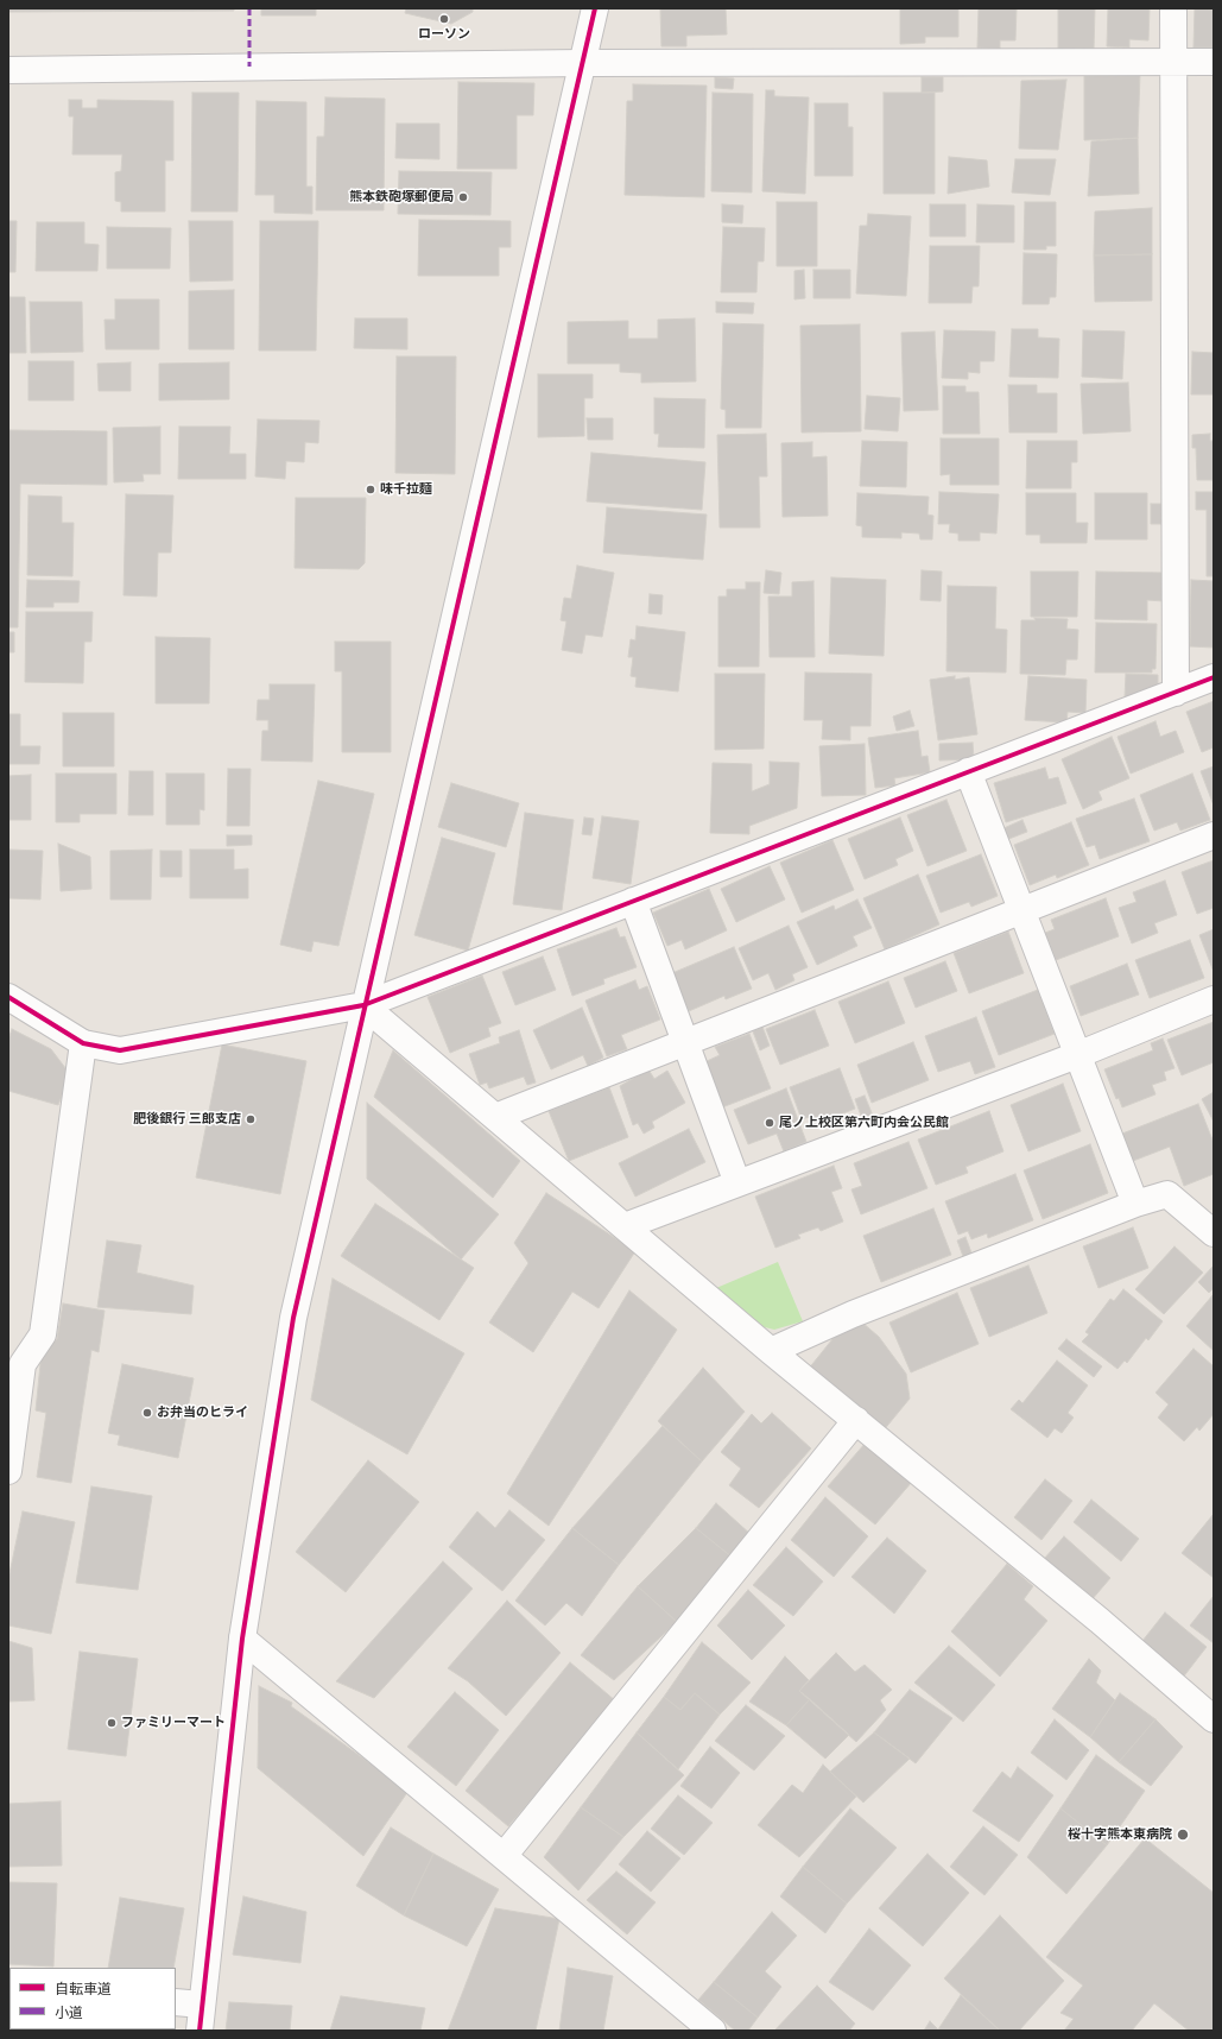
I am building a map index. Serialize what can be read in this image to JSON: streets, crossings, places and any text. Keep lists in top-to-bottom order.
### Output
{
  "places": [
    "ローソン",
    "熊本鉄砲塚郵便局",
    "味千拉麵",
    "肥後銀行 三郎支店",
    "尾ノ上校区第六町内会公民館",
    "お弁当のヒライ",
    "ファミリーマート",
    "桜十字熊本東病院"
  ],
  "legend": ["自転車道", "小道"]
}
